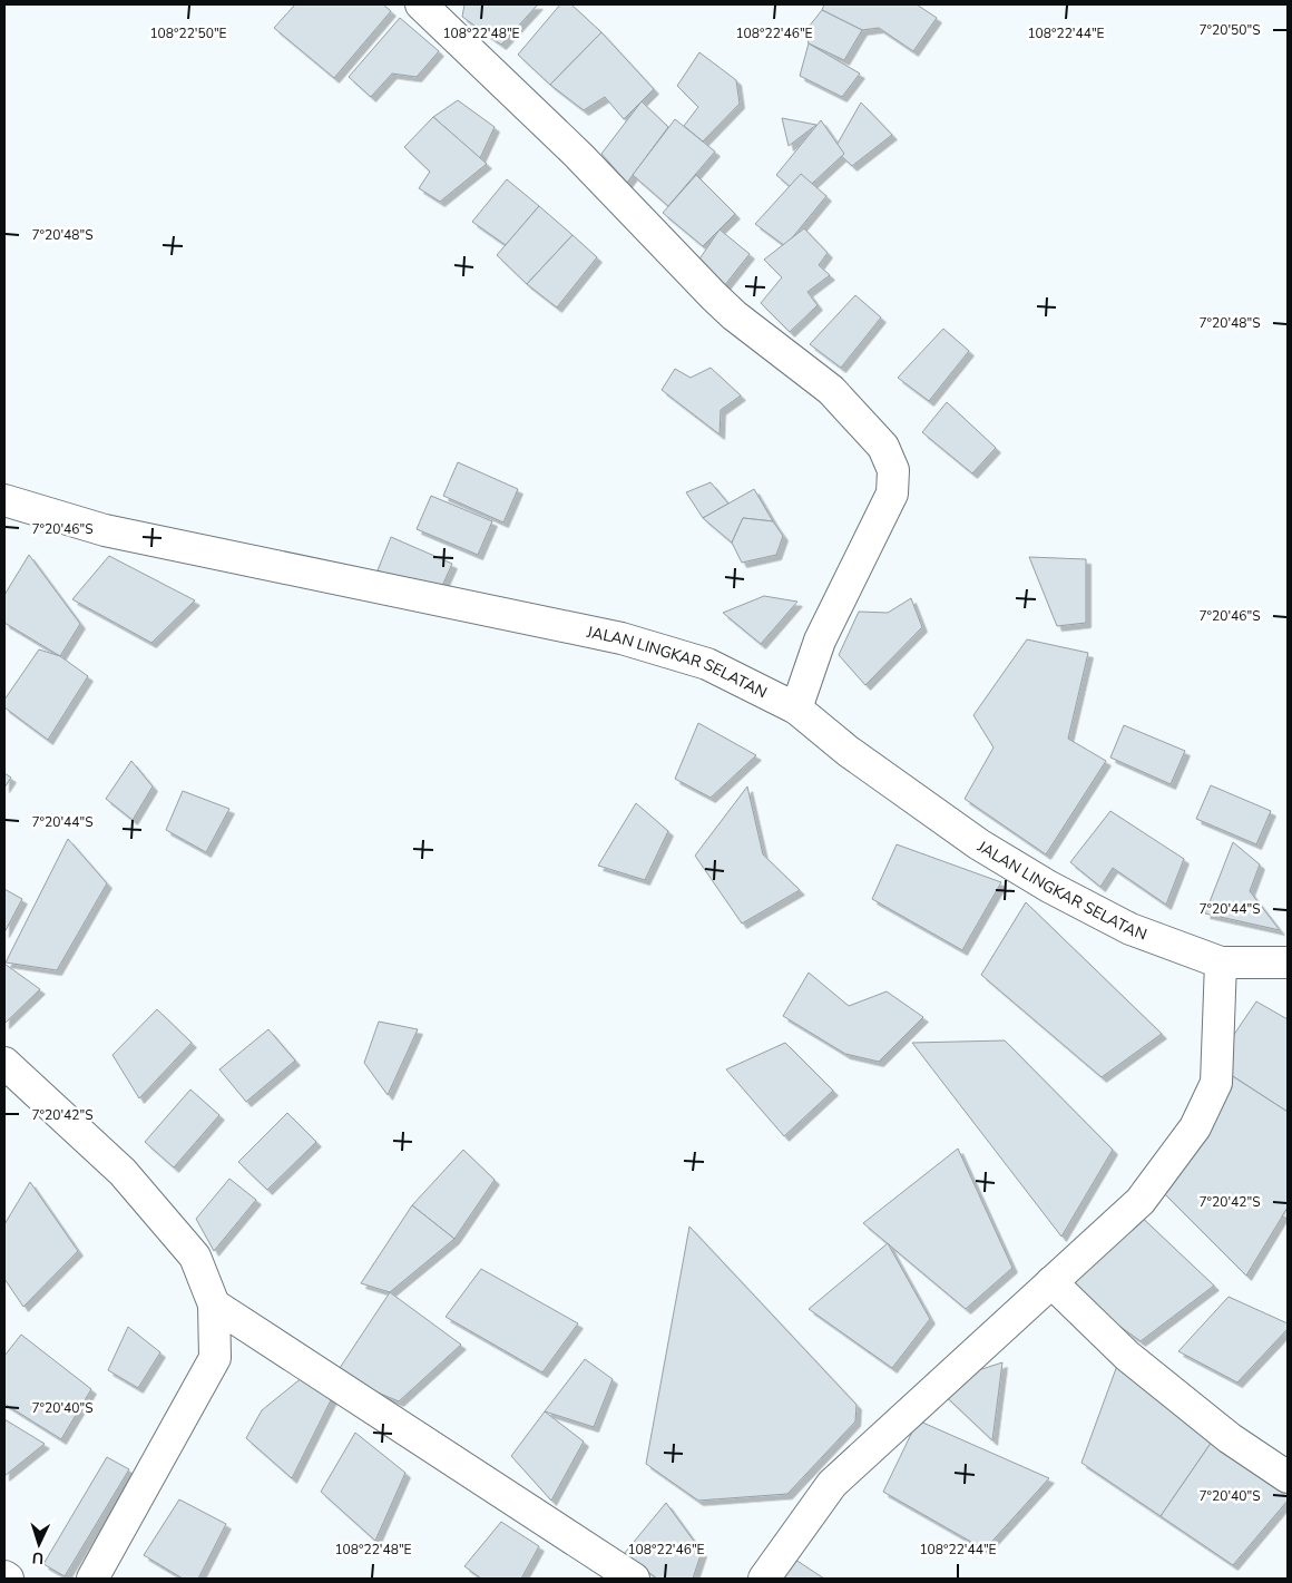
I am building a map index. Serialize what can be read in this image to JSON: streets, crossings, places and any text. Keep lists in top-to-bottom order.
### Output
{
  "streets": {
    "street": ["JALAN LINGKAR SELATAN"]
  },
  "north": "bottom",
  "coordinates": [
    "7°20'50\"S",
    "108°22'50\"E",
    "108°22'48\"E",
    "108°22'46\"E",
    "108°22'44\"E",
    "7°20'48\"S",
    "7°20'46\"S",
    "7°20'44\"S",
    "7°20'42\"S",
    "7°20'40\"S"
  ]
}
